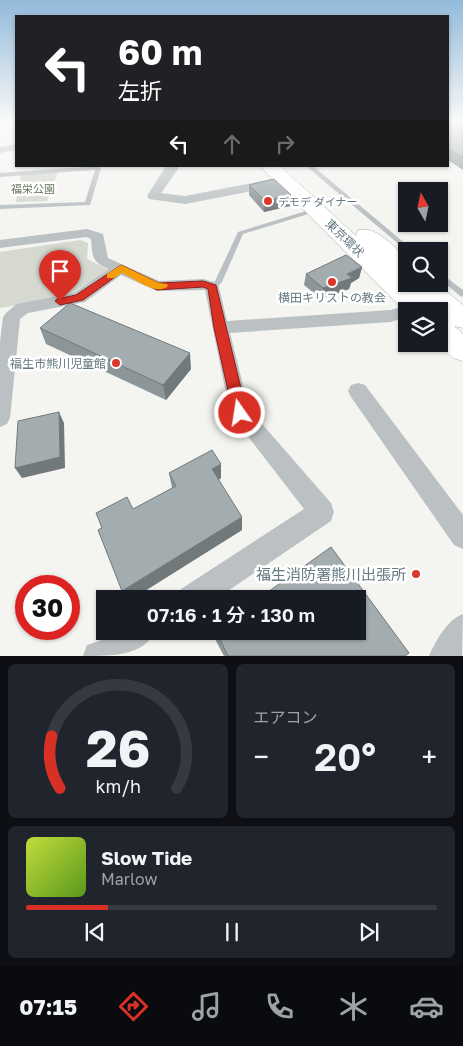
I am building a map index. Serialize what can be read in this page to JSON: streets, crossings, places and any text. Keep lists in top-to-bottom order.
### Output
{
  "streets": {
    "highway": ["東京環状"]
  },
  "parks": ["福栄公園"],
  "places": [
    "デモデ ダイナー",
    "横田キリストの教会",
    "福生市熊川児童館",
    "福生消防署熊川出張所"
  ],
  "north": "top",
  "page": {
    "turn": ["60 m", "左折"],
    "limit": "30",
    "trip": "07:16 · 1 分 · 130 m",
    "tile": "エアコン",
    "heat": ["−", "20°", "+"],
    "song": ["Slow Tide", "Marlow"],
    "tabs": "07:15",
    "gauge": ["26", "km/h"]
  }
}
